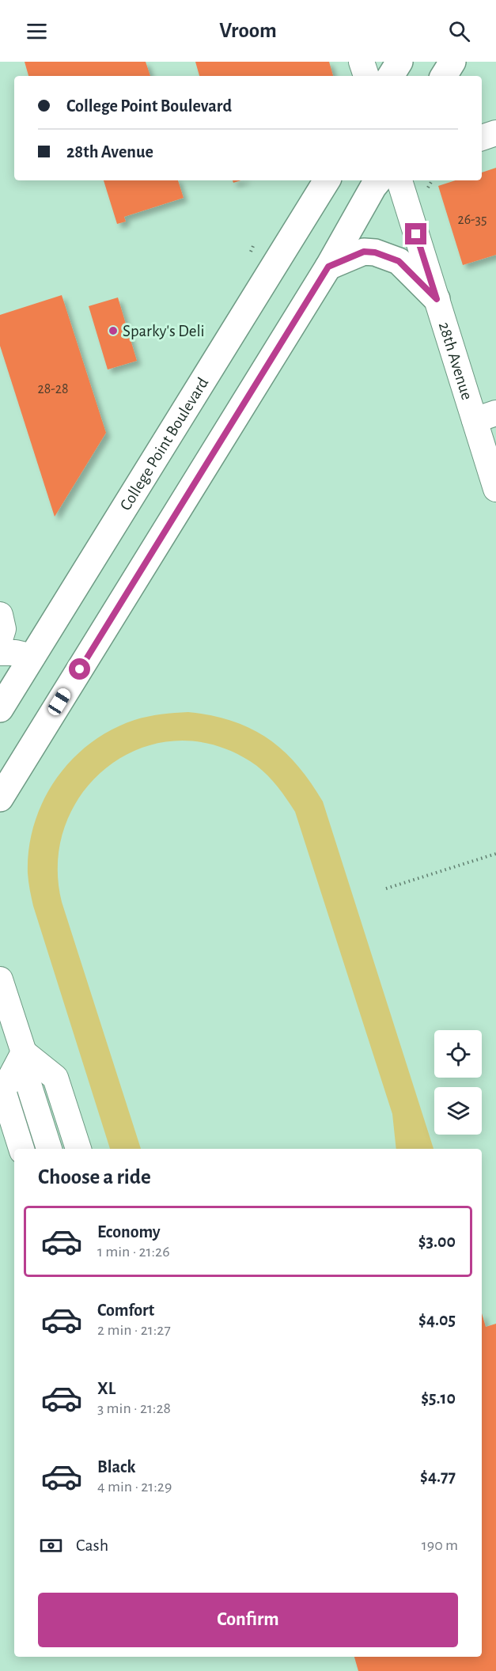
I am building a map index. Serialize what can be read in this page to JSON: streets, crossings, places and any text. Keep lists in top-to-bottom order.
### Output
{
  "streets": {
    "main road": ["College Point Boulevard"],
    "street": ["28th Avenue"]
  },
  "places": ["Sparky's Deli"],
  "house_numbers": ["26-35", "28-28"],
  "page": {
    "header": "Vroom",
    "banner": ["College Point Boulevard", "28th Avenue"],
    "heading": "Choose a ride",
    "list": [
      {
        "name": "Economy",
        "note": "1 min · 21:26",
        "value": "$3.00"
      },
      {
        "name": "Comfort",
        "note": "2 min · 21:27",
        "value": "$4.05"
      },
      {
        "name": "XL",
        "note": "3 min · 21:28",
        "value": "$5.10"
      },
      {
        "name": "Black",
        "note": "4 min · 21:29",
        "value": "$4.77"
      }
    ],
    "pay": ["Cash", "190 m"],
    "buttons": "Confirm"
  }
}
